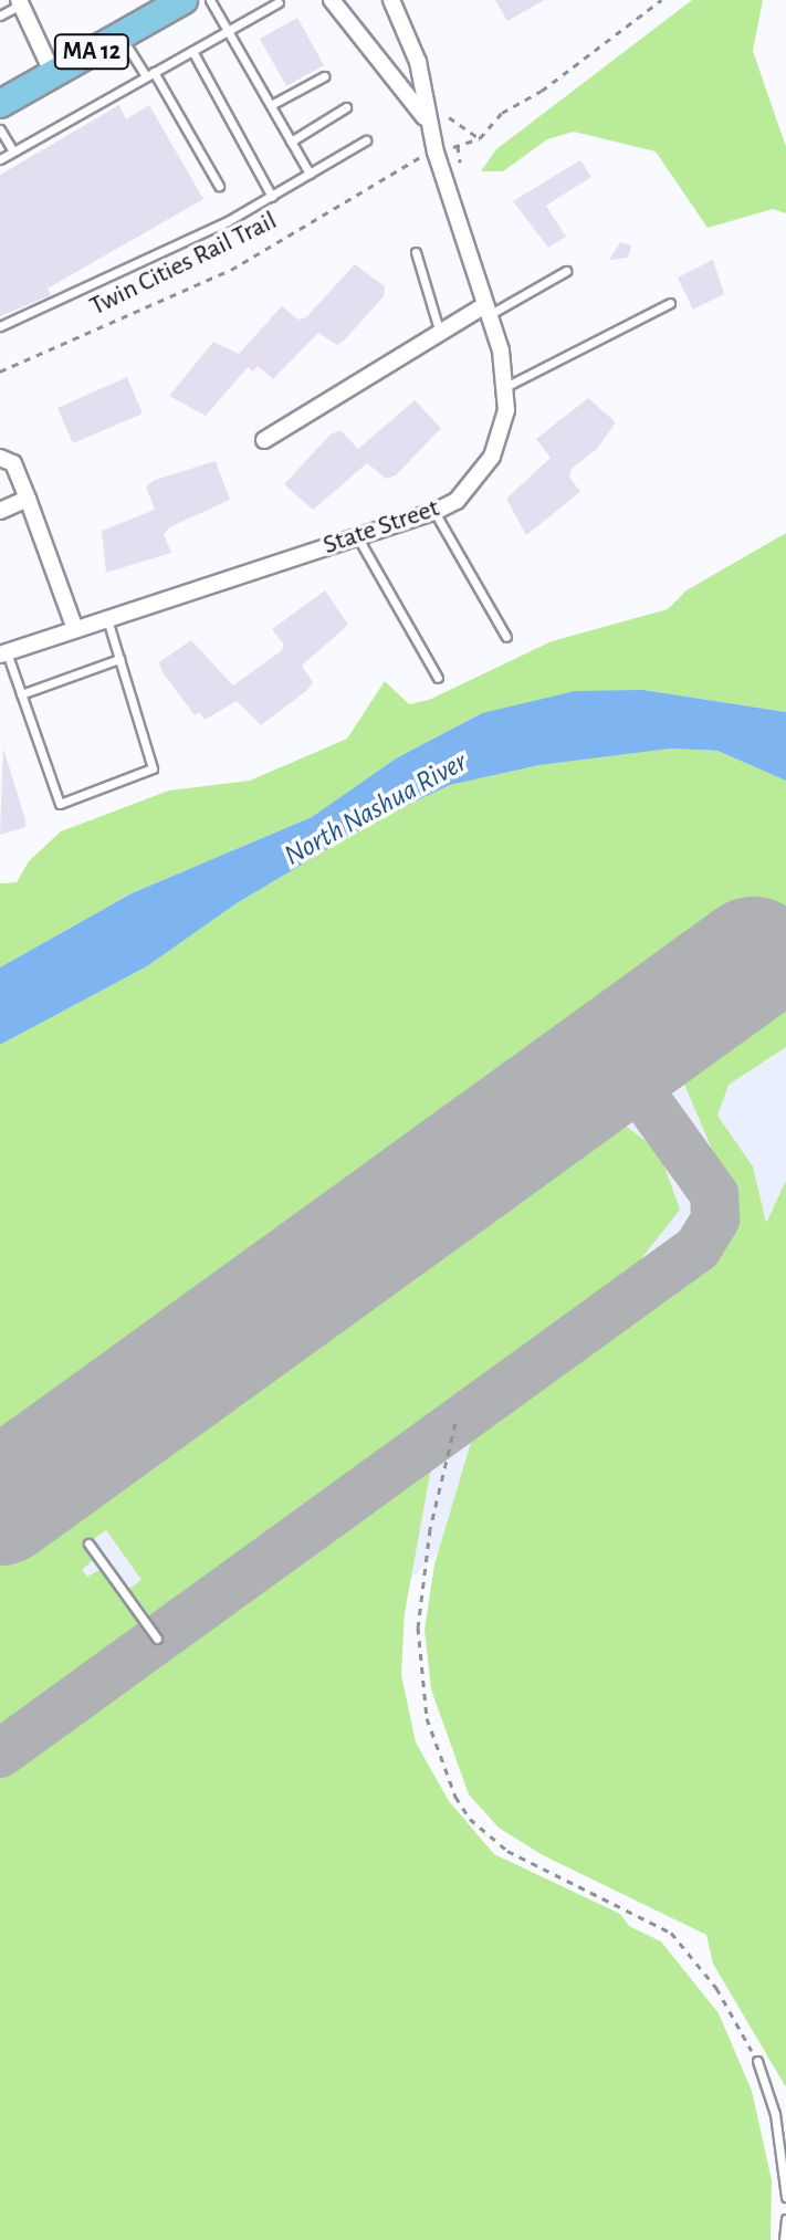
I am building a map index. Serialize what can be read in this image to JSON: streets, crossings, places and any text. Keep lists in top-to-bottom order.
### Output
{
  "streets": {
    "highway": ["MA 12"],
    "street": ["State Street"],
    "path": ["Twin Cities Rail Trail"]
  },
  "water": ["North Nashua River"]
}
